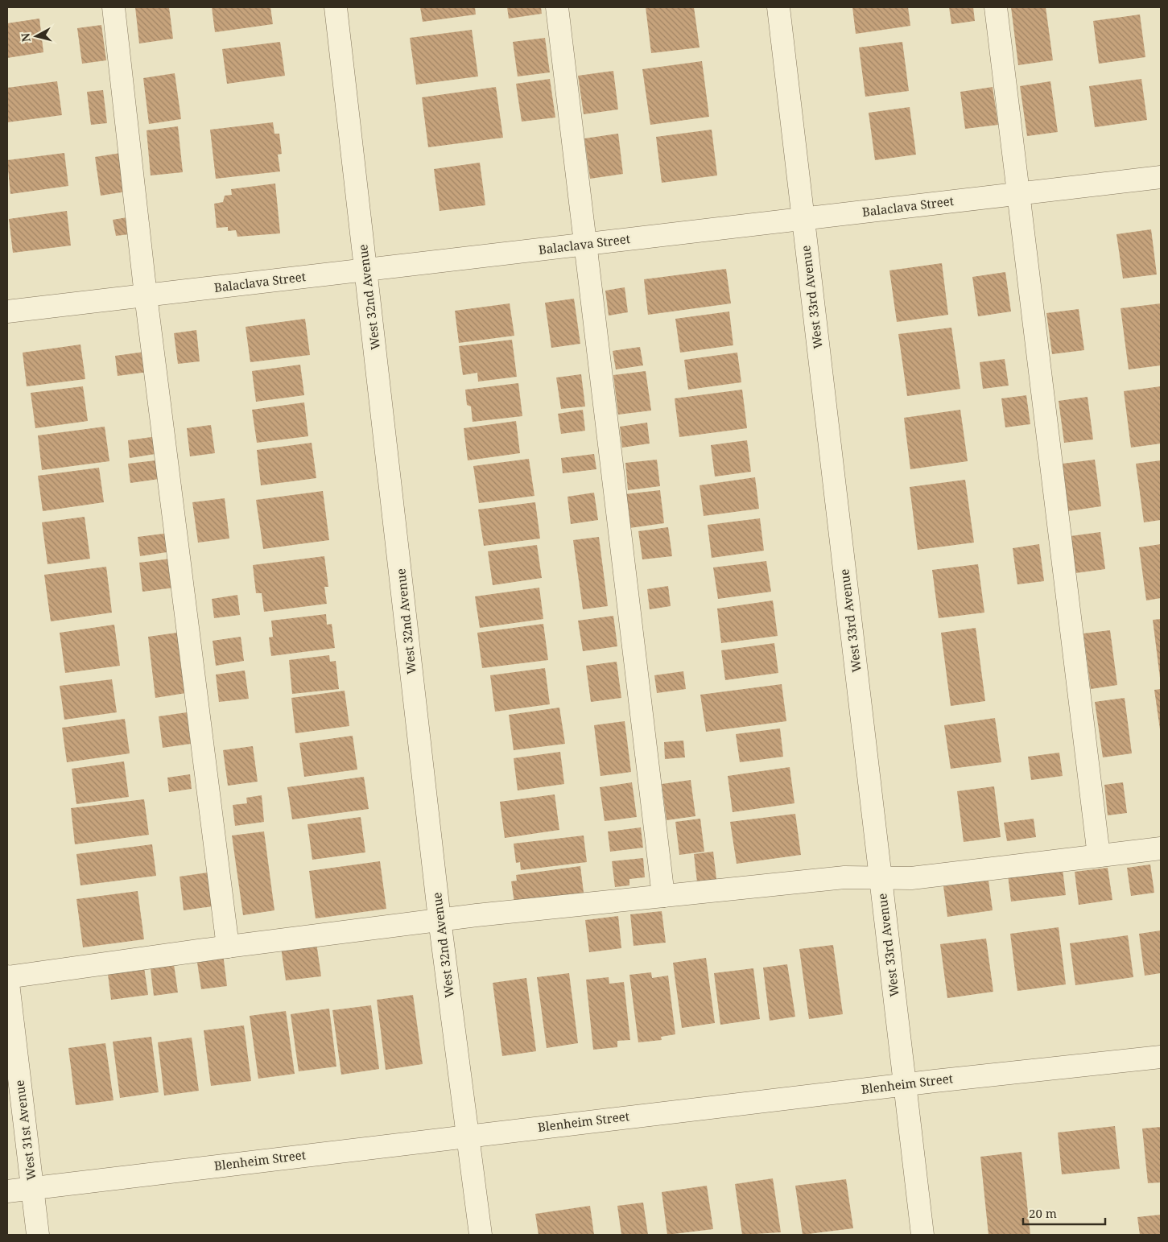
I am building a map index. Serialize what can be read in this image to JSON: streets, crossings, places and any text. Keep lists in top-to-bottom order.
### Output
{
  "streets": {
    "street": [
      "Balaclava Street",
      "West 32nd Avenue",
      "West 33rd Avenue",
      "Blenheim Street",
      "West 31st Avenue"
    ]
  },
  "crossings": [
    ["Balaclava Street", "West 32nd Avenue"],
    ["Balaclava Street", "West 33rd Avenue"],
    ["West 32nd Avenue", "Blenheim Street"],
    ["West 33rd Avenue", "Blenheim Street"],
    ["Blenheim Street", "West 31st Avenue"]
  ],
  "scale_bar": "20 m",
  "north": "left"
}
